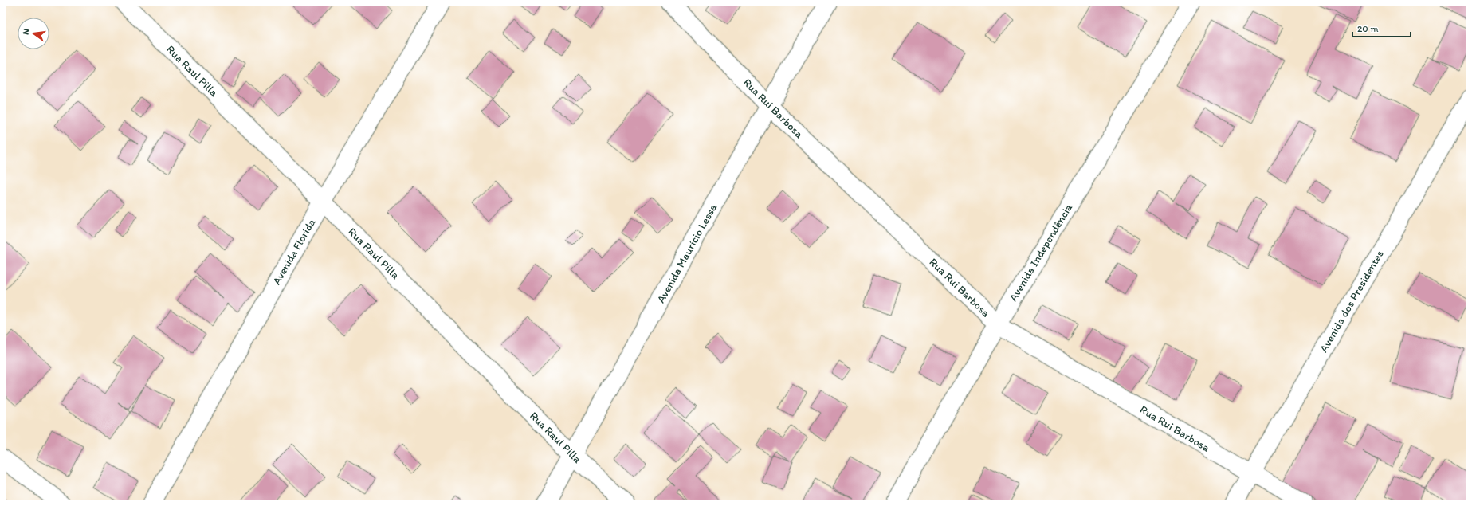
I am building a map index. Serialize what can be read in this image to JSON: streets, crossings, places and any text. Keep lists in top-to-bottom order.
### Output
{
  "streets": {
    "street": [
      "Rua Raul Pilla",
      "Rua Rui Barbosa",
      "Avenida Florida",
      "Avenida Independência",
      "Avenida Maurício Lessa",
      "Avenida dos Presidentes"
    ]
  },
  "crossings": [
    ["Rua Raul Pilla", "Avenida Florida"],
    ["Rua Raul Pilla", "Avenida Maurício Lessa"],
    ["Rua Rui Barbosa", "Avenida Independência"],
    ["Rua Rui Barbosa", "Avenida Maurício Lessa"],
    ["Rua Rui Barbosa", "Avenida dos Presidentes"]
  ],
  "scale_bar": "20 m",
  "north": "left"
}
